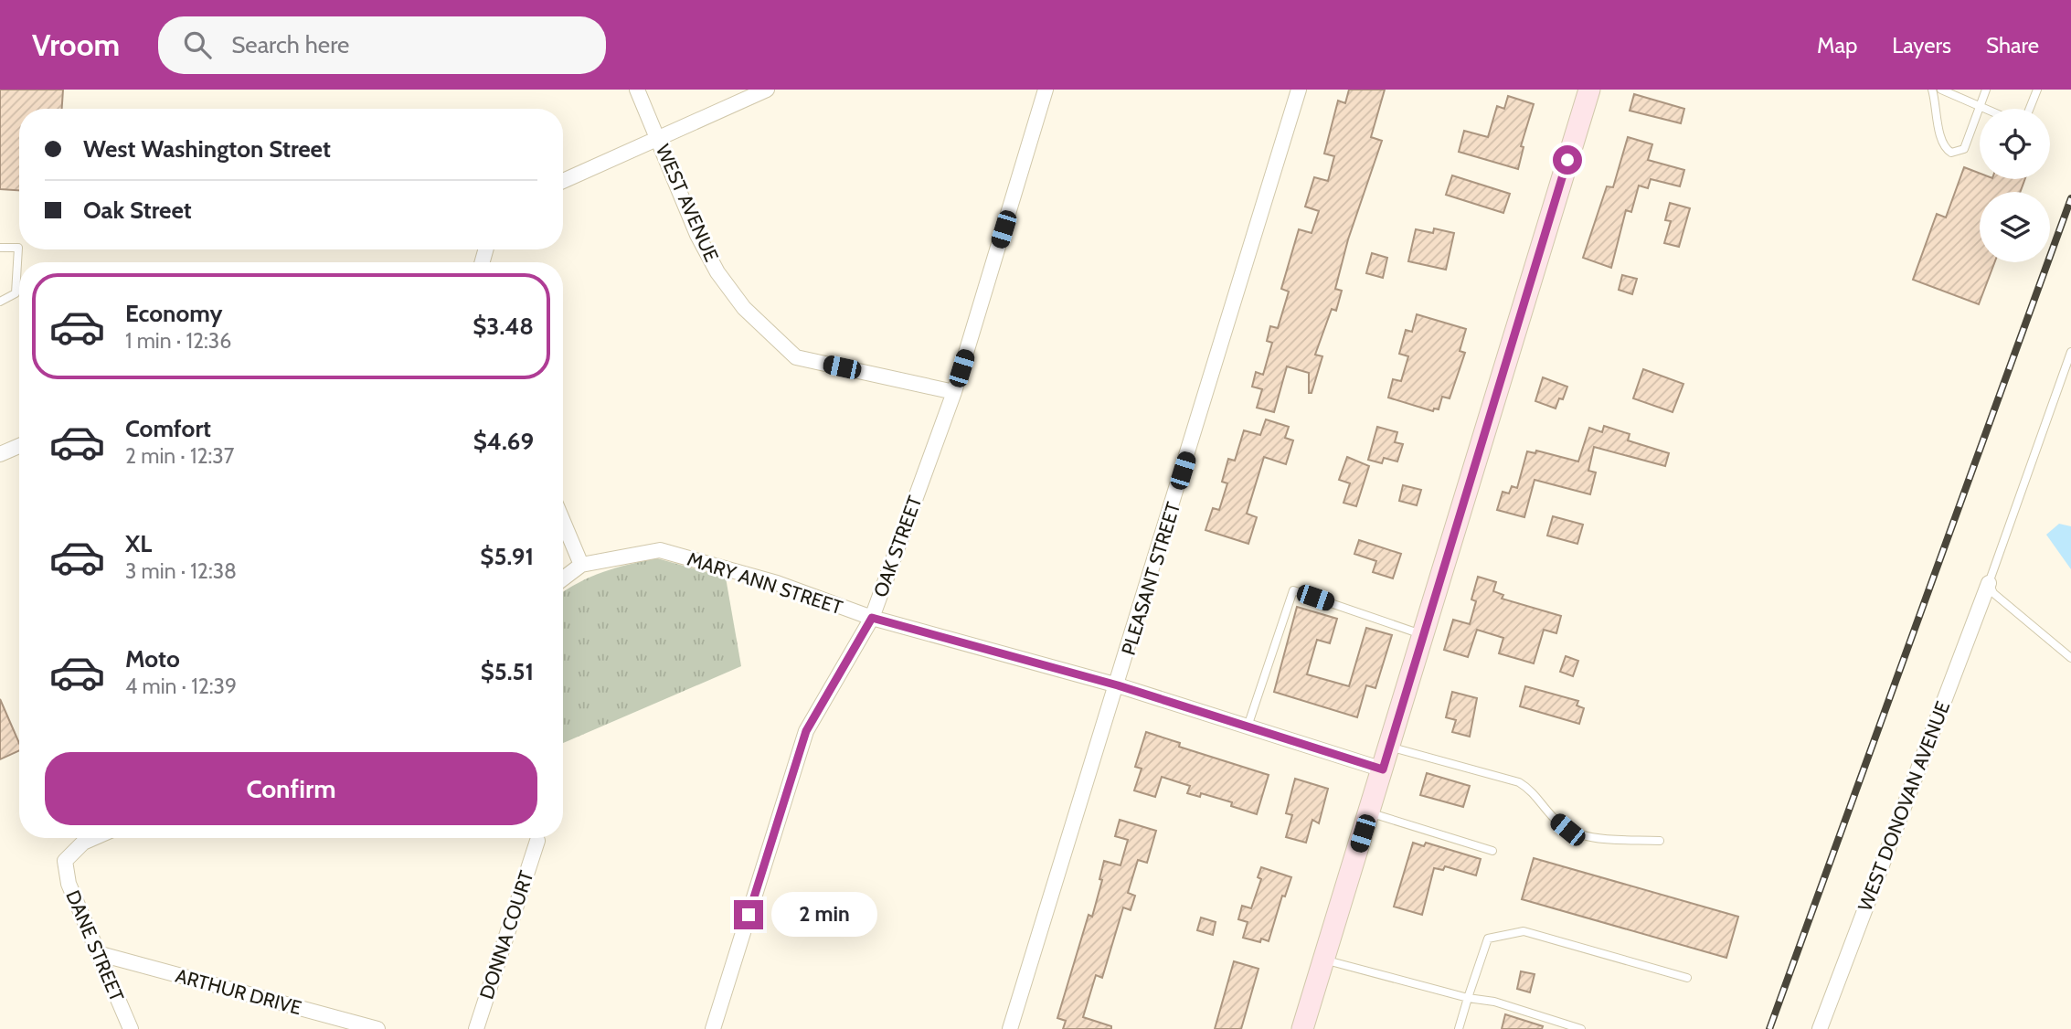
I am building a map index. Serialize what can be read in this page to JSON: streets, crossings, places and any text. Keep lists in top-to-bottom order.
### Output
{
  "streets": {
    "street": [
      "WEST AVENUE",
      "OAK STREET",
      "PLEASANT STREET",
      "MARY ANN STREET",
      "WEST DONOVAN AVENUE",
      "DONNA COURT",
      "DANE STREET",
      "ARTHUR DRIVE"
    ]
  },
  "crossings": [
    ["WEST AVENUE", "OAK STREET"],
    ["OAK STREET", "MARY ANN STREET"],
    ["PLEASANT STREET", "MARY ANN STREET"],
    ["DANE STREET", "ARTHUR DRIVE"]
  ],
  "page": {
    "header": "Vroom",
    "search": "Search here",
    "nav": ["Map", "Layers", "Share"],
    "banner": ["West Washington Street", "Oak Street"],
    "list": [
      {
        "name": "Economy",
        "note": "1 min · 12:36",
        "value": "$3.48"
      },
      {
        "name": "Comfort",
        "note": "2 min · 12:37",
        "value": "$4.69"
      },
      {
        "name": "XL",
        "note": "3 min · 12:38",
        "value": "$5.91"
      },
      {
        "name": "Moto",
        "note": "4 min · 12:39",
        "value": "$5.51"
      }
    ],
    "buttons": "Confirm",
    "bubble": "2 min"
  }
}
